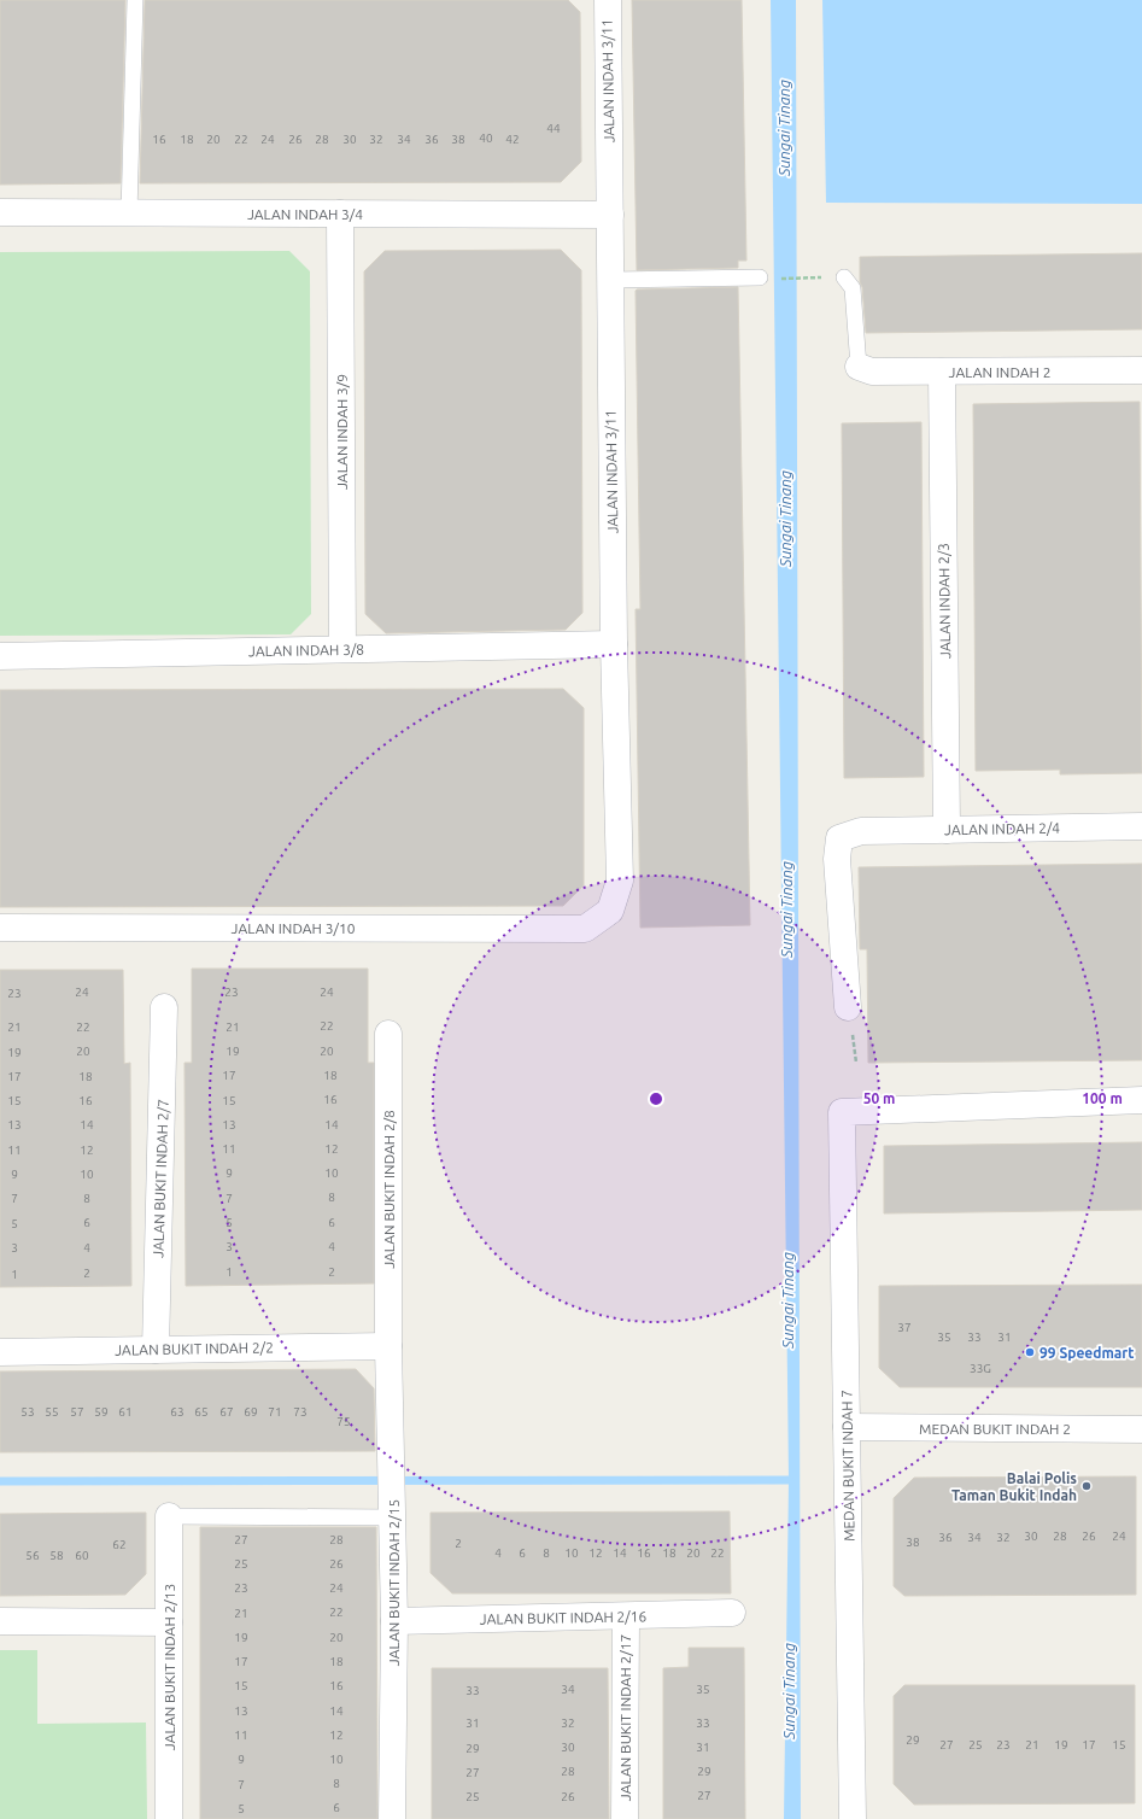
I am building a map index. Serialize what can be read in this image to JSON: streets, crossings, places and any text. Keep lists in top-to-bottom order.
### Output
{
  "streets": {
    "street": [
      "JALAN INDAH 3/11",
      "JALAN INDAH 3/4",
      "JALAN INDAH 2",
      "JALAN INDAH 3/9",
      "JALAN INDAH 2/3",
      "JALAN INDAH 3/8",
      "JALAN INDAH 2/4",
      "JALAN INDAH 3/10",
      "JALAN BUKIT INDAH 2/7",
      "JALAN BUKIT INDAH 2/8",
      "JALAN BUKIT INDAH 2/2",
      "MEDAN BUKIT INDAH 2",
      "MEDAN BUKIT INDAH 7",
      "JALAN BUKIT INDAH 2/15",
      "JALAN BUKIT INDAH 2/16",
      "JALAN BUKIT INDAH 2/13",
      "JALAN BUKIT INDAH 2/17"
    ]
  },
  "crossings": [
    ["JALAN INDAH 3/11", "JALAN INDAH 3/4"],
    ["JALAN INDAH 3/11", "JALAN INDAH 3/8"],
    ["JALAN INDAH 3/11", "JALAN INDAH 3/10"],
    ["JALAN INDAH 3/4", "JALAN INDAH 3/9"],
    ["JALAN INDAH 2", "JALAN INDAH 2/3"],
    ["JALAN INDAH 3/9", "JALAN INDAH 3/8"],
    ["JALAN INDAH 2/3", "JALAN INDAH 2/4"],
    ["JALAN BUKIT INDAH 2/7", "JALAN BUKIT INDAH 2/2"],
    ["JALAN BUKIT INDAH 2/8", "JALAN BUKIT INDAH 2/2"],
    ["JALAN BUKIT INDAH 2/8", "JALAN BUKIT INDAH 2/15"],
    ["JALAN BUKIT INDAH 2/2", "JALAN BUKIT INDAH 2/15"],
    ["MEDAN BUKIT INDAH 2", "MEDAN BUKIT INDAH 7"],
    ["JALAN BUKIT INDAH 2/15", "JALAN BUKIT INDAH 2/16"],
    ["JALAN BUKIT INDAH 2/16", "JALAN BUKIT INDAH 2/17"]
  ],
  "water": ["Sungai Tinang"],
  "places": ["99 Speedmart", "Balai Polis Taman Bukit Indah"],
  "house_numbers": [
    "44",
    "40",
    "16",
    "18",
    "20",
    "22",
    "24",
    "26",
    "28",
    "30",
    "32",
    "34",
    "36",
    "38",
    "42",
    "24",
    "23",
    "24",
    "23",
    "22",
    "21",
    "22",
    "21",
    "20",
    "19",
    "20",
    "19",
    "17",
    "18",
    "17",
    "18",
    "16",
    "15",
    "16",
    "15",
    "13",
    "14",
    "13",
    "14",
    "11",
    "12",
    "11",
    "12",
    "9",
    "10",
    "9",
    "10",
    "8",
    "7",
    "8",
    "7",
    "6",
    "5",
    "6",
    "5",
    "3",
    "4",
    "3",
    "4",
    "1",
    "2",
    "2",
    "1",
    "37",
    "35",
    "33",
    "31",
    "33G",
    "53",
    "55",
    "57",
    "59",
    "61",
    "63",
    "65",
    "67",
    "69",
    "71",
    "73",
    "75",
    "30",
    "28",
    "26",
    "24",
    "36",
    "34",
    "32",
    "27",
    "28",
    "38",
    "2",
    "62",
    "4",
    "6",
    "8",
    "10",
    "12",
    "14",
    "16",
    "18",
    "20",
    "22",
    "56",
    "58",
    "60",
    "25",
    "26",
    "23",
    "24",
    "22",
    "21",
    "19",
    "20",
    "17",
    "18",
    "15",
    "16",
    "34",
    "35",
    "33",
    "13",
    "14",
    "31",
    "32",
    "33",
    "11",
    "12",
    "29",
    "27",
    "25",
    "23",
    "21",
    "19",
    "17",
    "15",
    "30",
    "31",
    "29",
    "9",
    "10",
    "28",
    "29",
    "27",
    "8",
    "7",
    "27",
    "25",
    "26",
    "6",
    "5"
  ],
  "rings": ["50 m", "100 m"]
}
